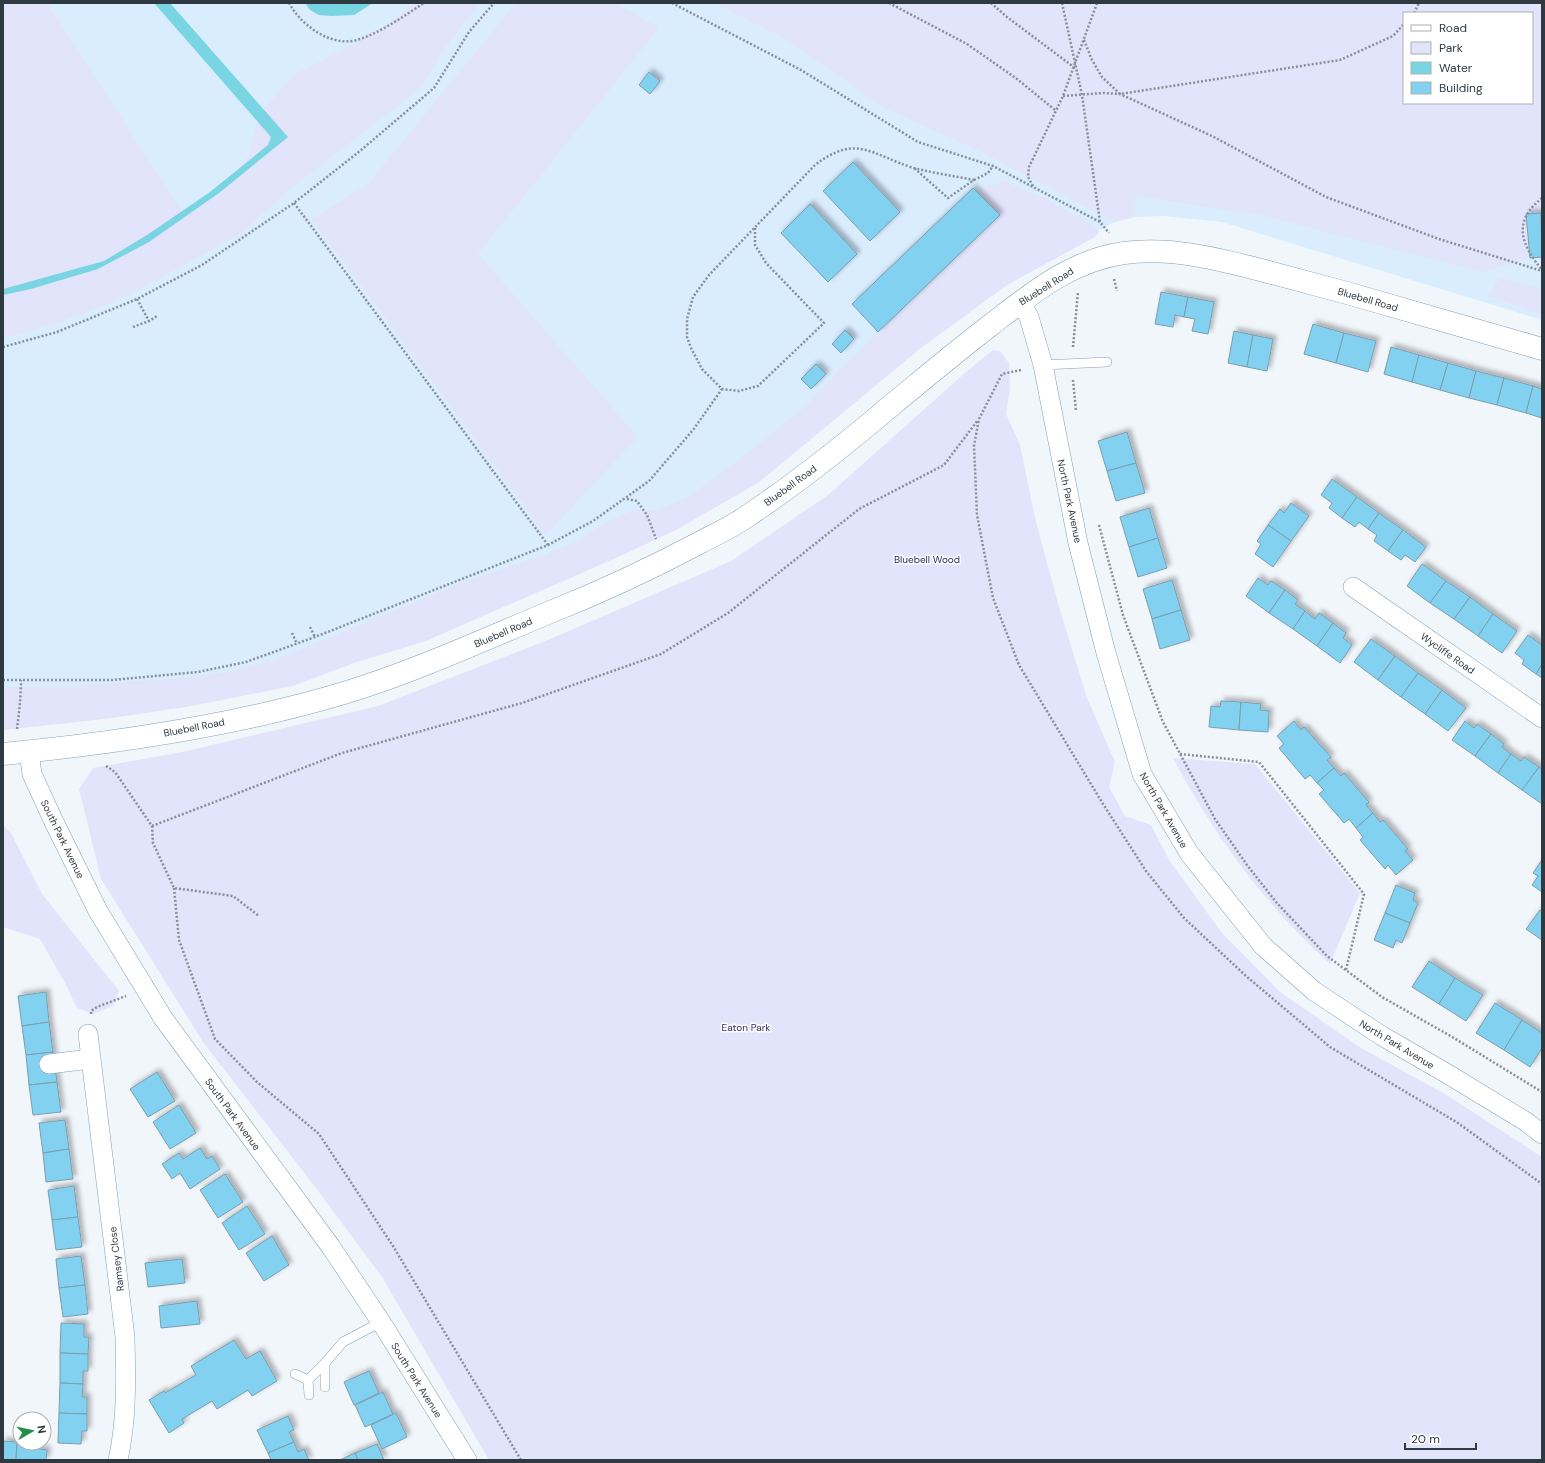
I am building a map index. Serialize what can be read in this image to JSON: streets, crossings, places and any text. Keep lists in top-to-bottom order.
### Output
{
  "streets": {
    "street": [
      "Bluebell Road",
      "North Park Avenue",
      "Wycliffe Road",
      "South Park Avenue",
      "Ramsey Close"
    ]
  },
  "crossings": [
    ["Bluebell Road", "North Park Avenue"],
    ["Bluebell Road", "South Park Avenue"]
  ],
  "parks": ["Bluebell Wood", "Eaton Park"],
  "legend": [
    "Road",
    "Park",
    "Water",
    "Building"
  ],
  "scale_bar": "20 m",
  "north": "right"
}
